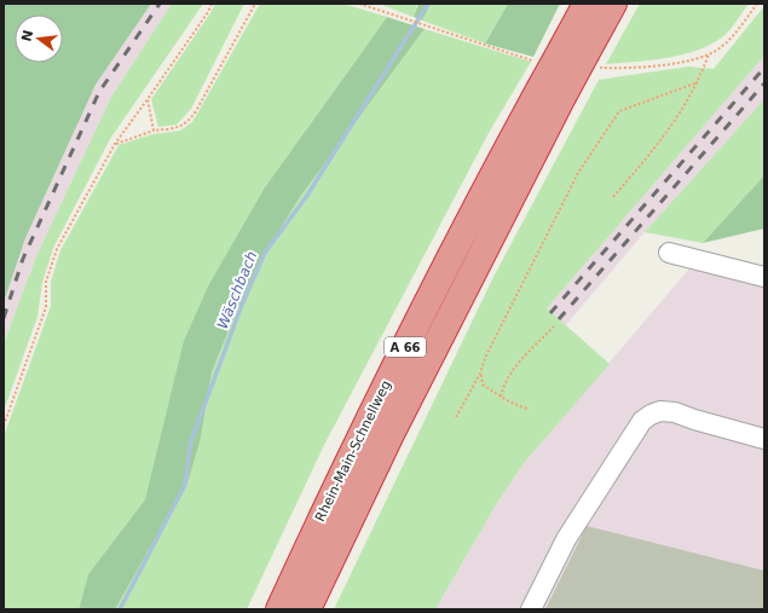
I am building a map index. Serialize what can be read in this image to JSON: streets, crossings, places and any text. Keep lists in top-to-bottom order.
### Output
{
  "streets": {
    "highway": ["A 66", "Rhein-Main-Schnellweg"]
  },
  "crossings": [
    ["A 66", "Rhein-Main-Schnellweg"]
  ],
  "water": ["Wäschbach"],
  "north": "left"
}
